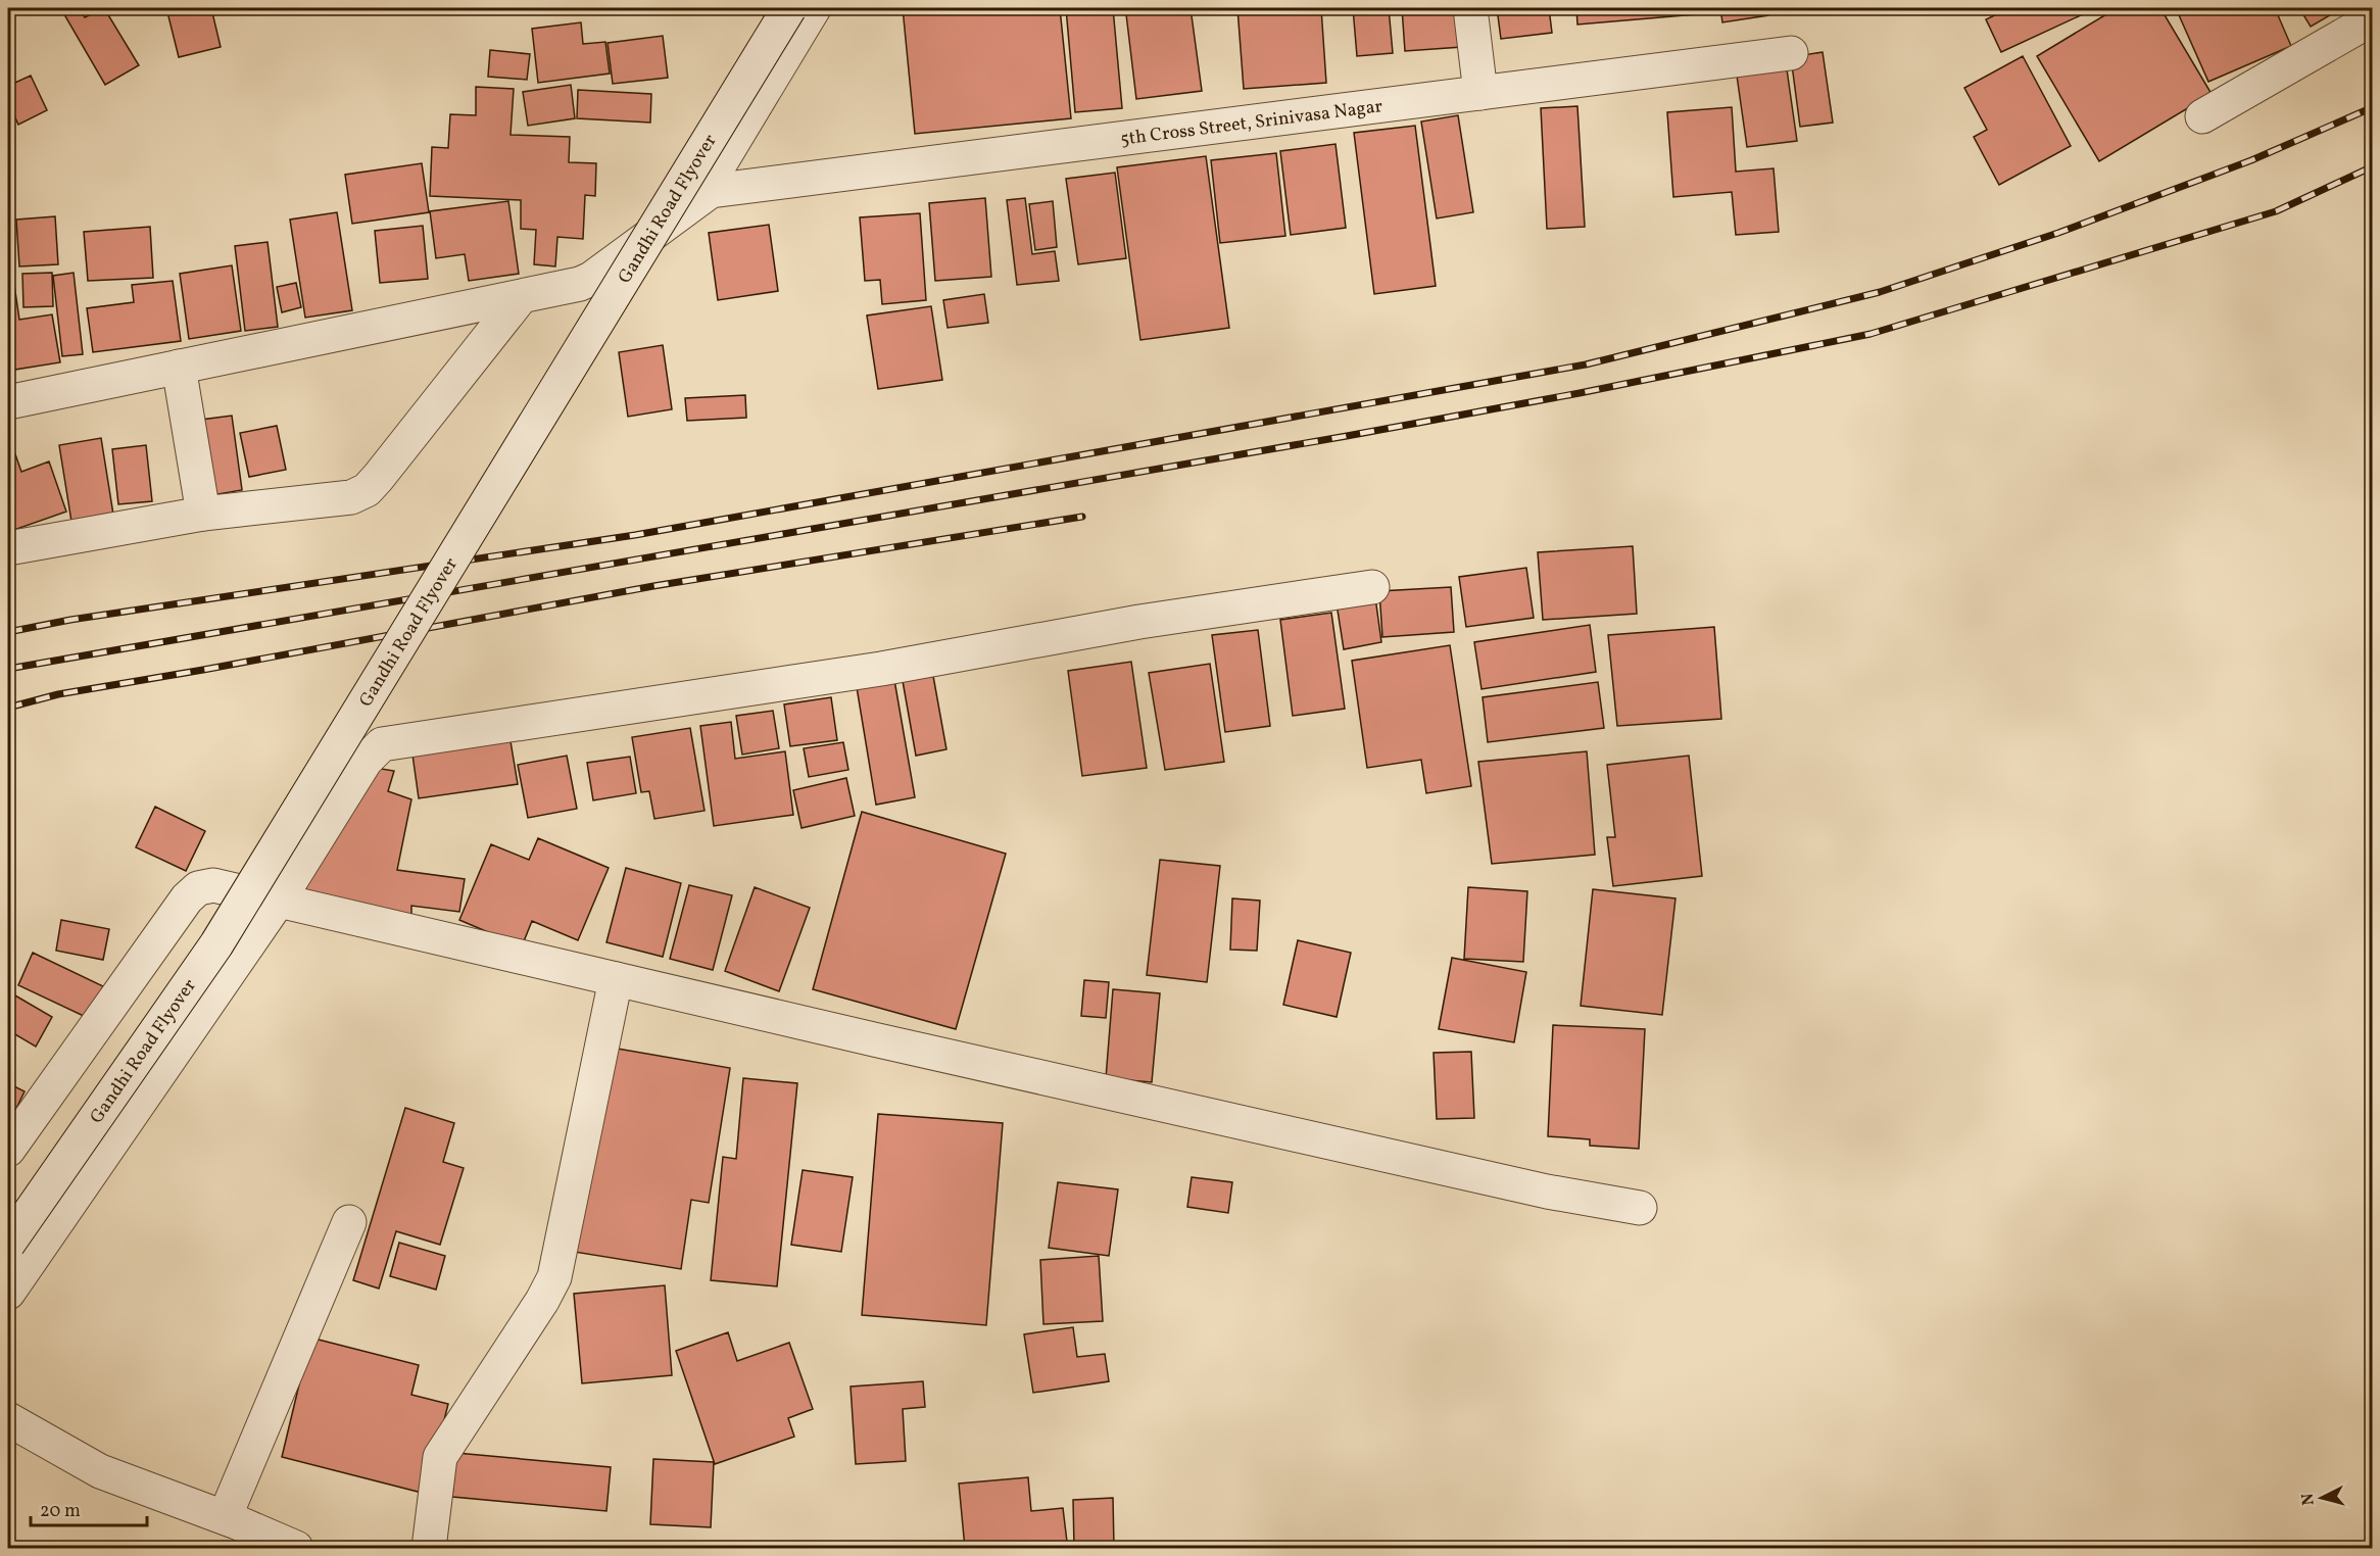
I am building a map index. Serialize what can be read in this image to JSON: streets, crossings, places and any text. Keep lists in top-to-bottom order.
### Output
{
  "streets": {
    "street": ["5th Cross Street, Srinivasa Nagar", "Gandhi Road Flyover"]
  },
  "scale_bar": "20 m",
  "north": "left"
}
